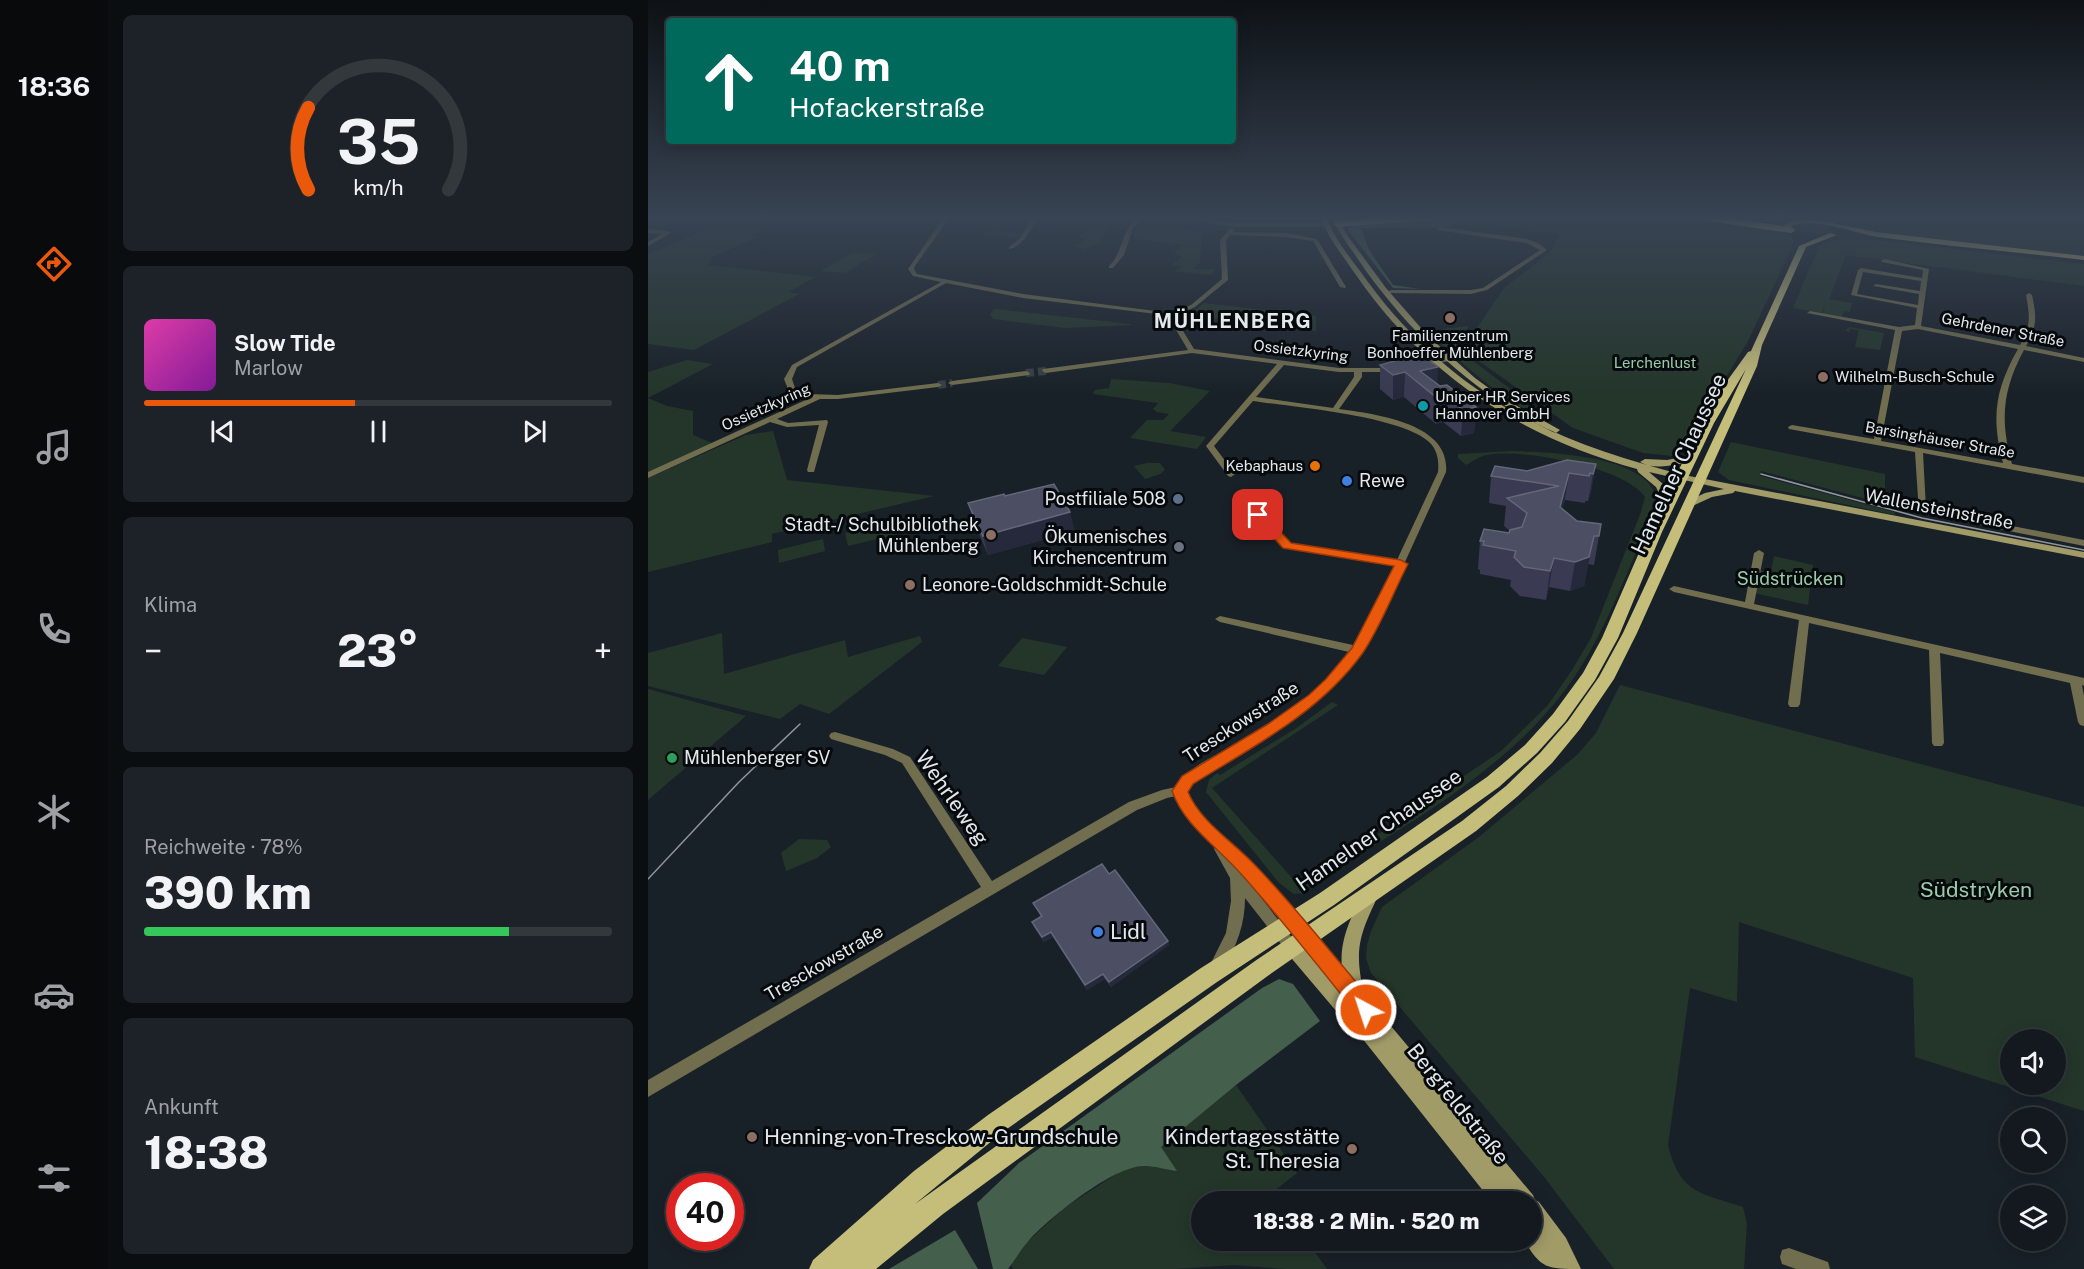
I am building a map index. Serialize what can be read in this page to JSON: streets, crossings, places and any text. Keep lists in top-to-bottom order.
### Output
{
  "streets": {
    "main road": ["Hamelner Chaussee", "Wallensteinstraße", "Bergfeldstraße"],
    "street": [
      "Gehrdener Straße",
      "Ossietzkyring",
      "Barsinghäuser Straße",
      "Tresckowstraße",
      "Wehrleweg"
    ]
  },
  "crossings": [
    ["Hamelner Chaussee", "Wallensteinstraße"],
    ["Hamelner Chaussee", "Bergfeldstraße"],
    ["Tresckowstraße", "Wehrleweg"]
  ],
  "districts": ["MÜHLENBERG"],
  "parks": ["Lerchenlust", "Südstrücken", "Südstryken"],
  "places": [
    "Familienzentrum Bonhoeffer Mühlenberg",
    "Wilhelm-Busch-Schule",
    "Uniper HR Services Hannover GmbH",
    "Kebaphaus",
    "Rewe",
    "Postfiliale 508",
    "Stadt-/ Schulbibliothek Mühlenberg",
    "Ökumenisches Kirchencentrum",
    "Leonore-Goldschmidt-Schule",
    "Mühlenberger SV",
    "Lidl",
    "Henning-von-Tresckow-Grundschule",
    "Kindertagesstätte St. Theresia"
  ],
  "page": {
    "tabs": "18:36",
    "turn": ["40 m", "Hofackerstraße"],
    "song": ["Slow Tide", "Marlow"],
    "tile": [
      "Klima",
      ["Reichweite · 78%", "390 km"],
      ["Ankunft", "18:38"]
    ],
    "heat": ["−", "23°", "+"],
    "limit": "40",
    "trip": "18:38 · 2 Min. · 520 m",
    "gauge": ["35", "km/h"]
  }
}
